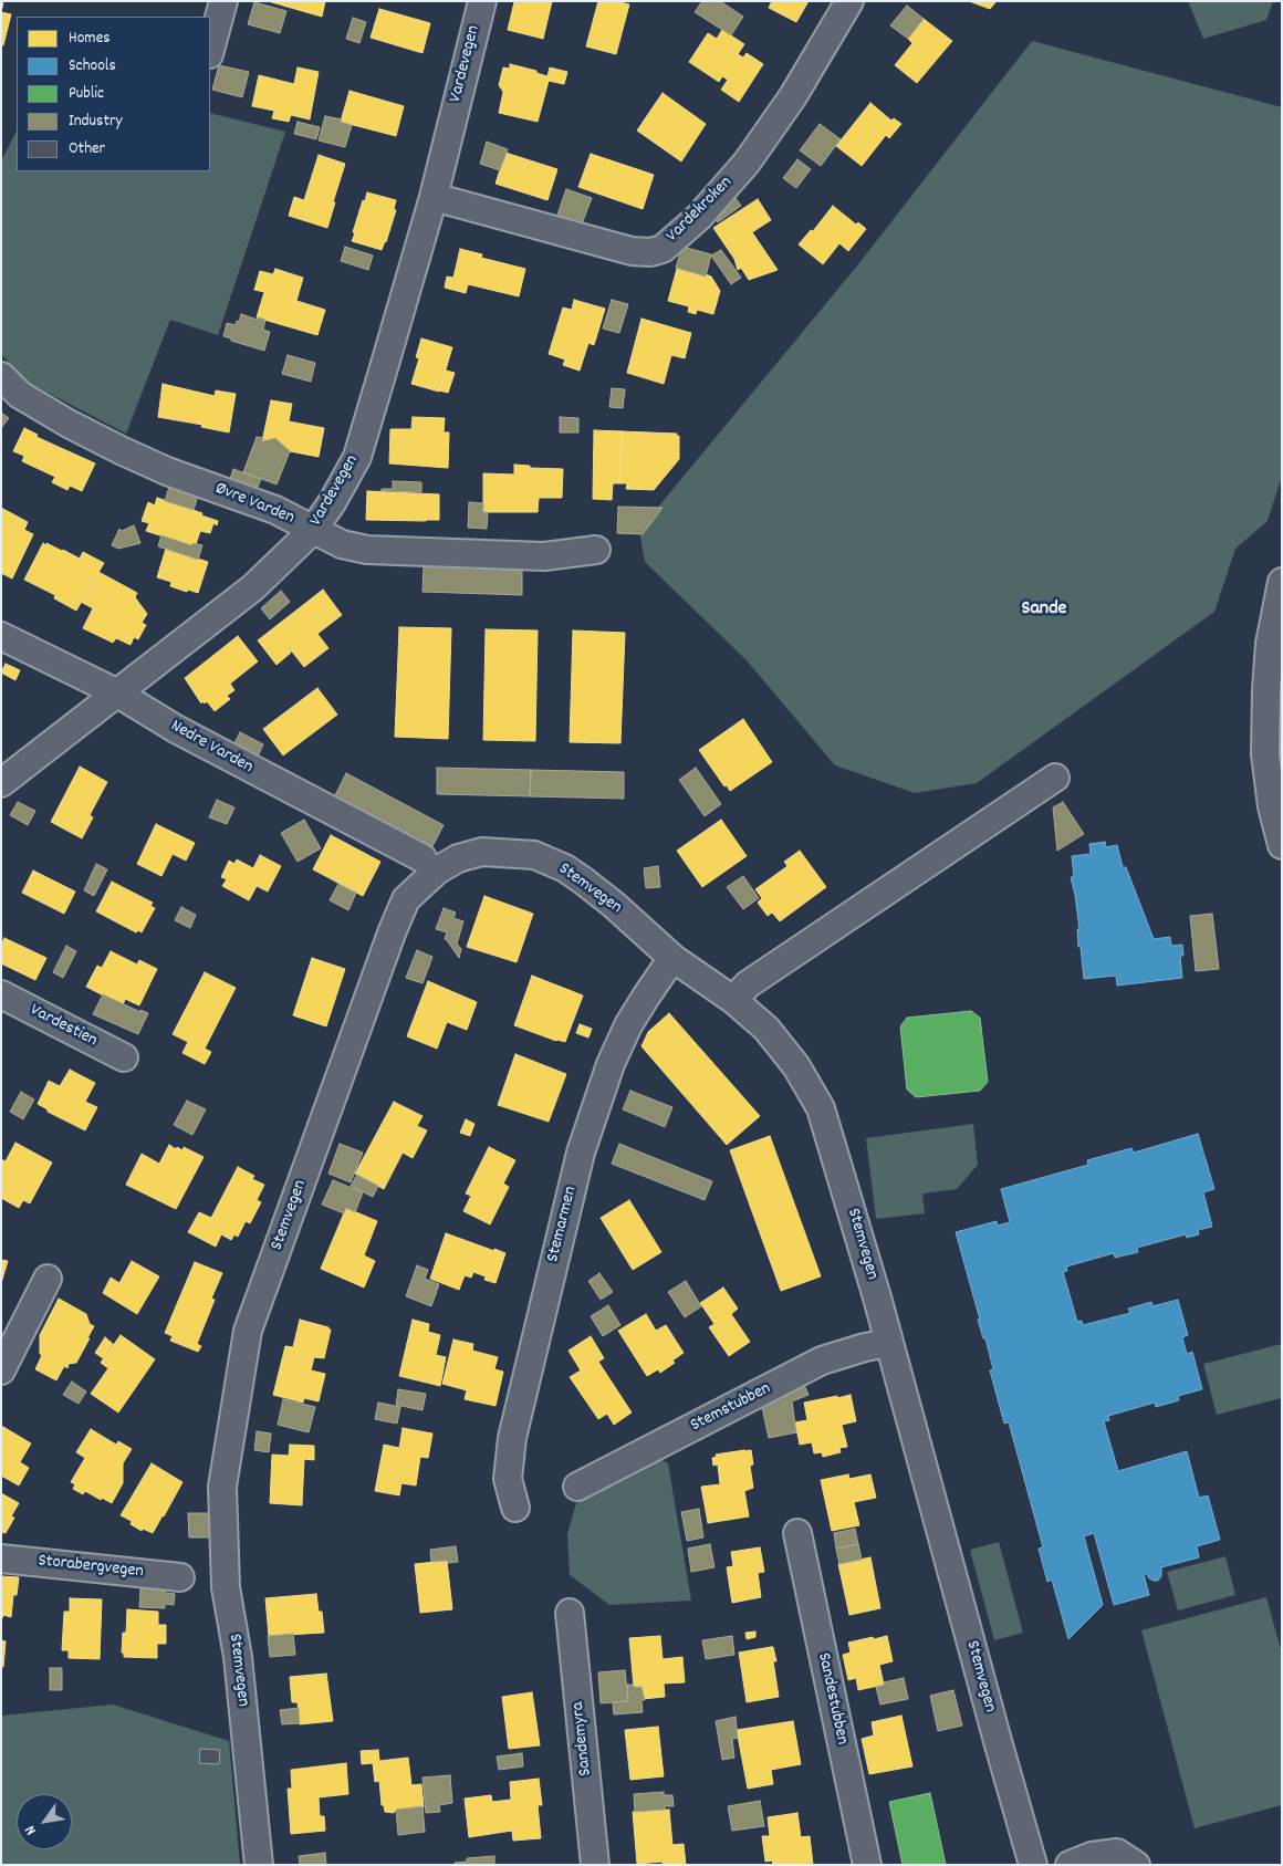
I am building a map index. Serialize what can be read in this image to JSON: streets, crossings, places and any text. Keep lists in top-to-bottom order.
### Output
{
  "streets": {
    "street": [
      "Vardevegen",
      "Vardekroken",
      "Øvre Varden",
      "Nedre Varden",
      "Stemvegen",
      "Vardestien",
      "Stemarmen",
      "Stemstubben",
      "Storabergvegen",
      "Sandestubben",
      "Sandemyra"
    ]
  },
  "crossings": [
    ["Vardevegen", "Vardekroken"],
    ["Vardevegen", "Øvre Varden"],
    ["Vardevegen", "Nedre Varden"],
    ["Stemvegen", "Stemarmen"],
    ["Stemvegen", "Stemstubben"]
  ],
  "districts": ["Sande"],
  "legend": [
    "Homes",
    "Schools",
    "Public",
    "Industry",
    "Other"
  ],
  "north": "bottom left"
}
